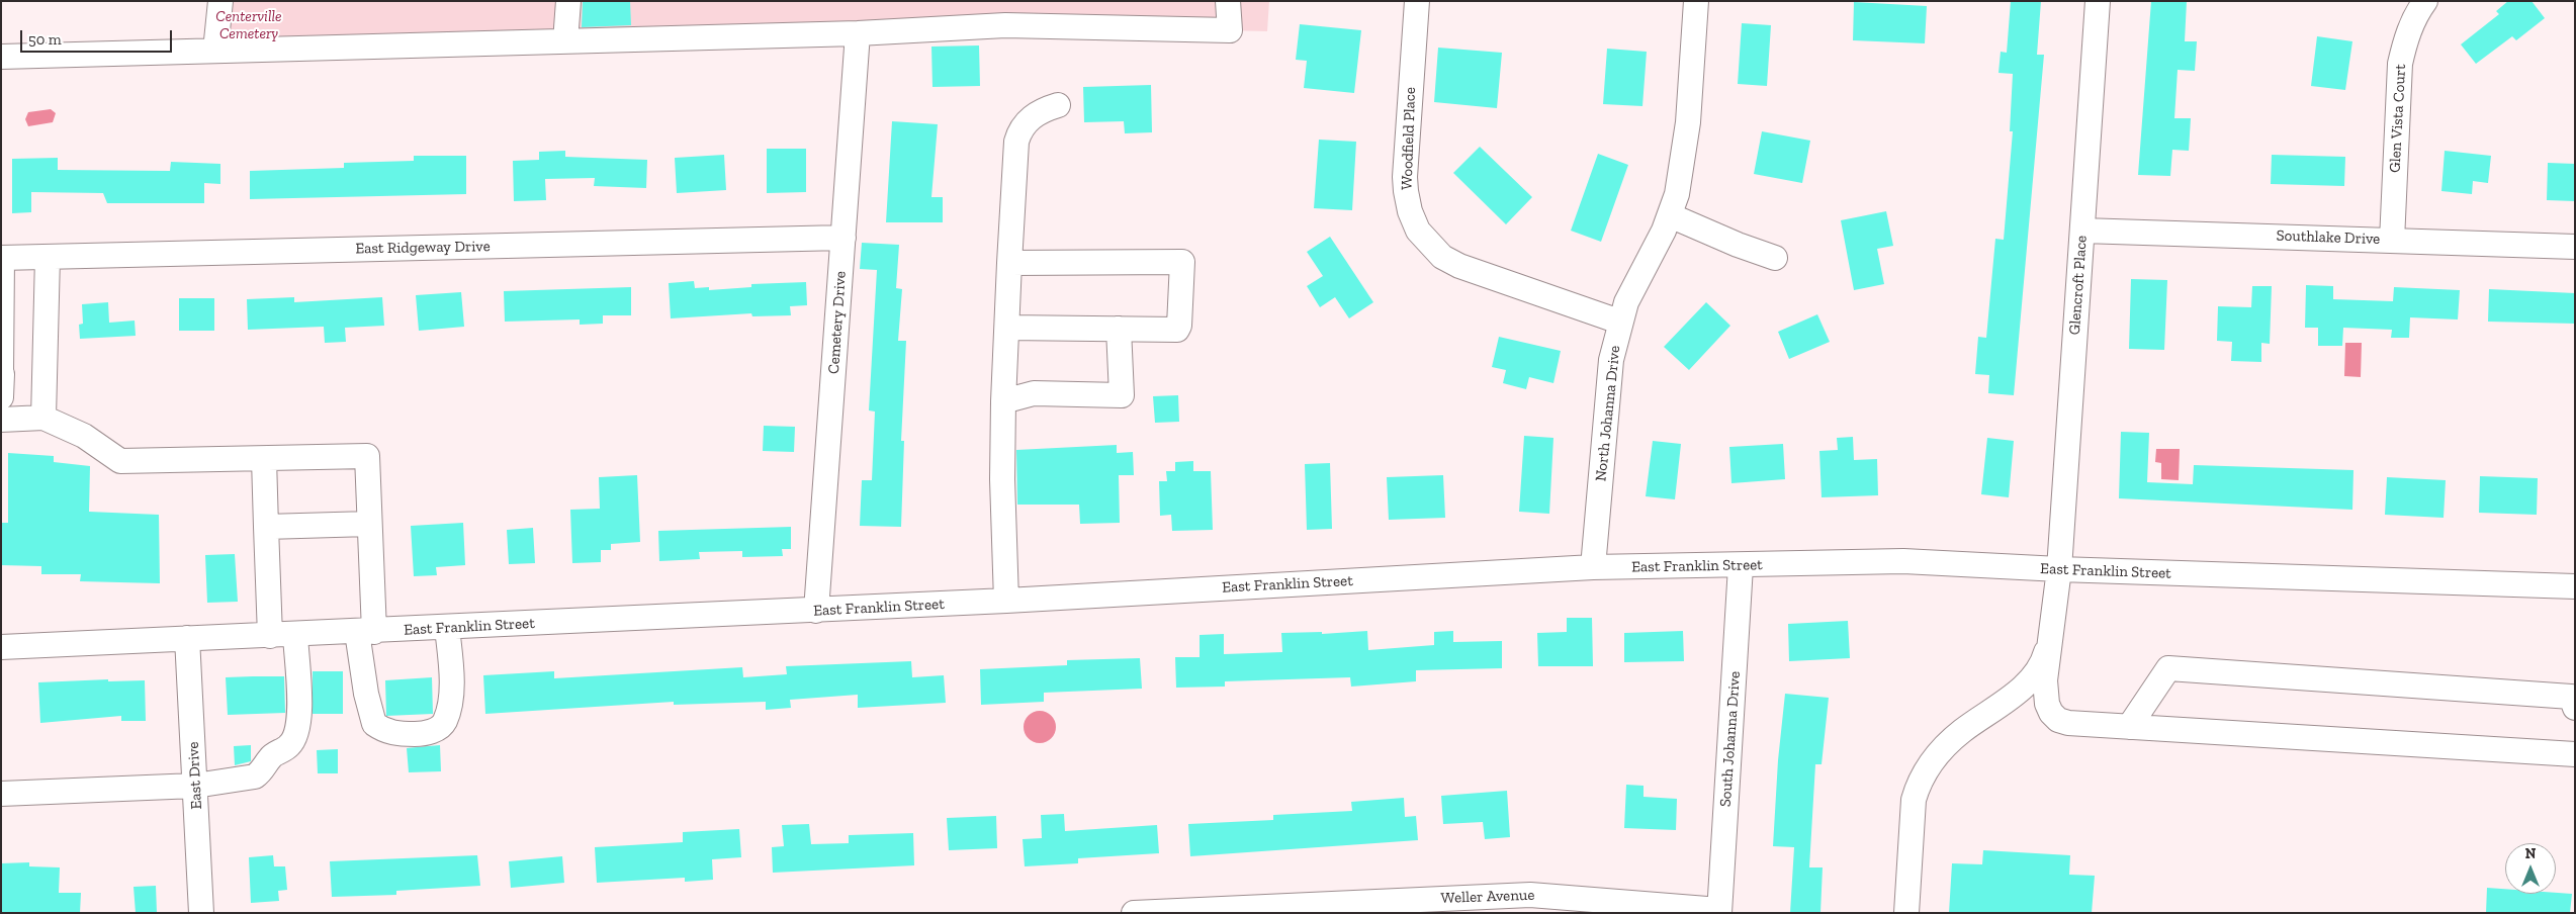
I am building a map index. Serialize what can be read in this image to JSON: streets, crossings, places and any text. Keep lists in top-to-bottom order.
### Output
{
  "streets": {
    "street": [
      "Glen Vista Court",
      "Woodfield Place",
      "Southlake Drive",
      "East Ridgeway Drive",
      "Glencroft Place",
      "Cemetery Drive",
      "North Johanna Drive",
      "East Franklin Street",
      "South Johanna Drive",
      "East Drive",
      "Weller Avenue"
    ]
  },
  "crossings": [
    ["Glen Vista Court", "Southlake Drive"],
    ["Woodfield Place", "North Johanna Drive"],
    ["Southlake Drive", "Glencroft Place"],
    ["East Ridgeway Drive", "Cemetery Drive"],
    ["Glencroft Place", "East Franklin Street"],
    ["Cemetery Drive", "East Franklin Street"],
    ["North Johanna Drive", "East Franklin Street"],
    ["East Franklin Street", "South Johanna Drive"],
    ["East Franklin Street", "East Drive"],
    ["South Johanna Drive", "Weller Avenue"]
  ],
  "parks": ["Centerville Cemetery"],
  "scale_bar": "50 m",
  "north": "top"
}
